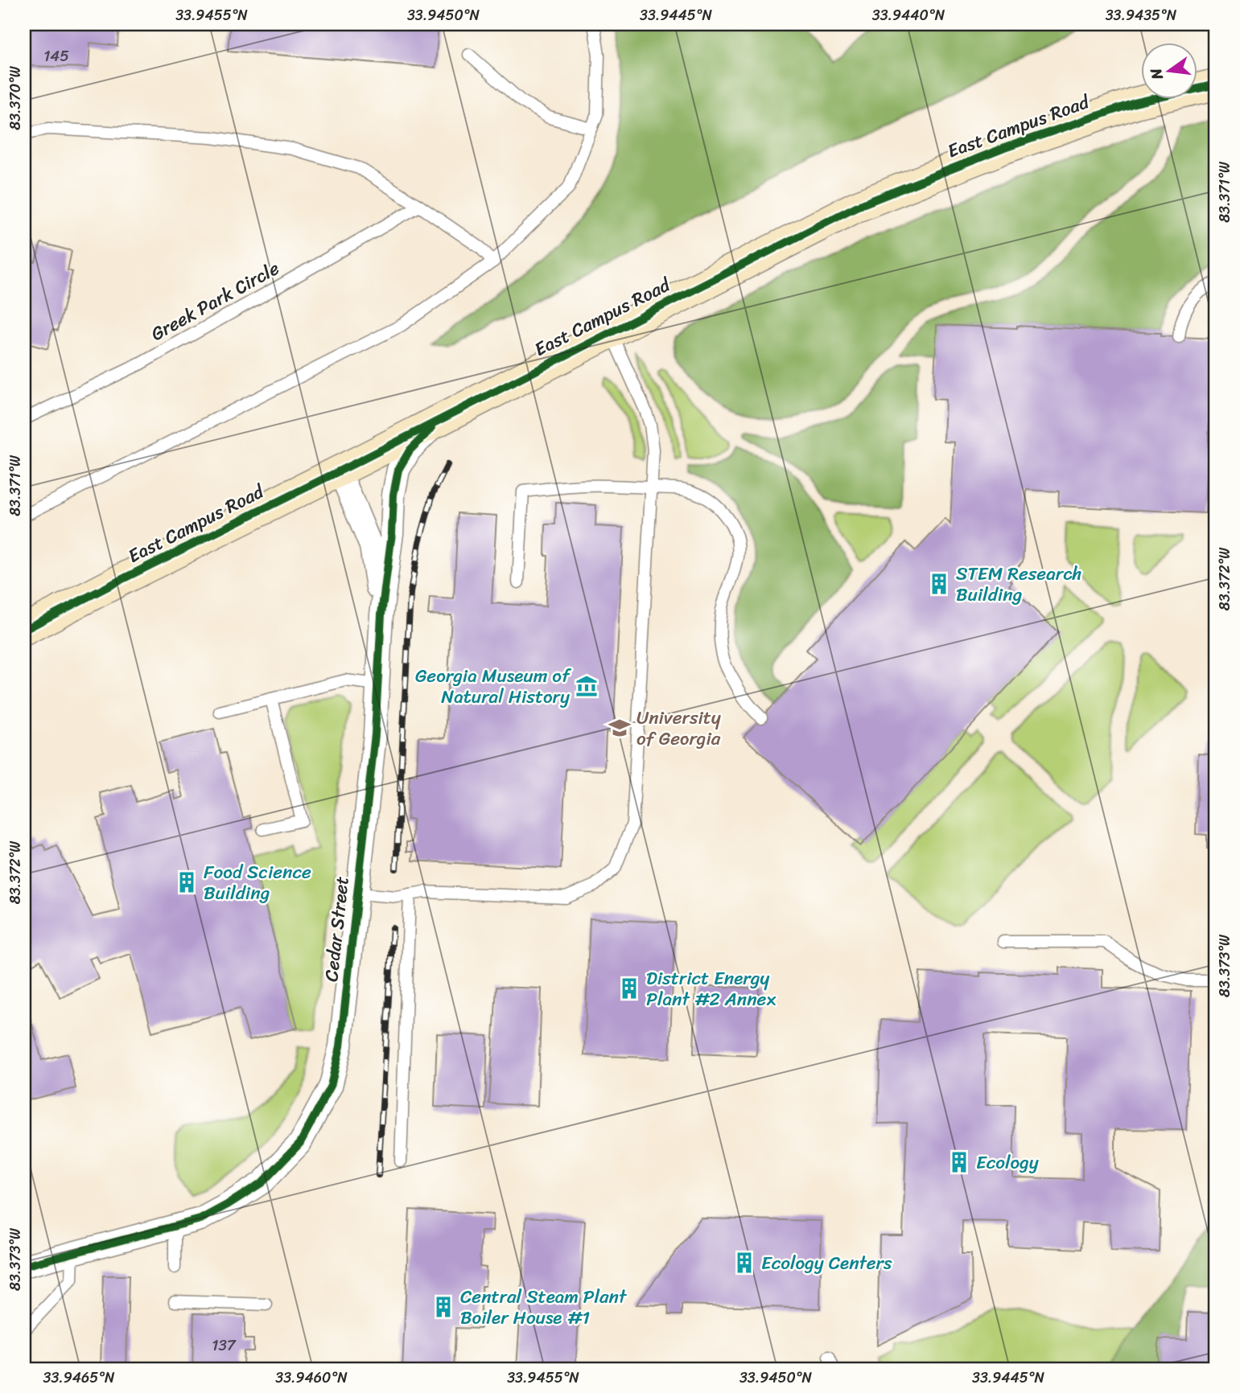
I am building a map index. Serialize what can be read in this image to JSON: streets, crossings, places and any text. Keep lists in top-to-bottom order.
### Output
{
  "streets": {
    "main road": ["East Campus Road"],
    "street": ["Cedar Street"],
    "lane": ["Greek Park Circle"]
  },
  "crossings": [
    ["East Campus Road", "Cedar Street"]
  ],
  "places": {
    "building": [
      "STEM Research Building",
      "Food Science Building",
      "District Energy Plant #2 Annex",
      "Ecology",
      "Ecology Centers",
      "Central Steam Plant Boiler House #1"
    ],
    "museum": ["Georgia Museum of Natural History"],
    "school or university": ["University of Georgia"]
  },
  "house_numbers": ["145", "137"],
  "north": "left",
  "coordinates": [
    "33.9455°N",
    "33.9450°N",
    "33.9445°N",
    "33.9440°N",
    "33.9435°N",
    "83.370°W",
    "83.371°W",
    "83.372°W",
    "83.373°W",
    "33.9465°N",
    "33.9460°N"
  ]
}
